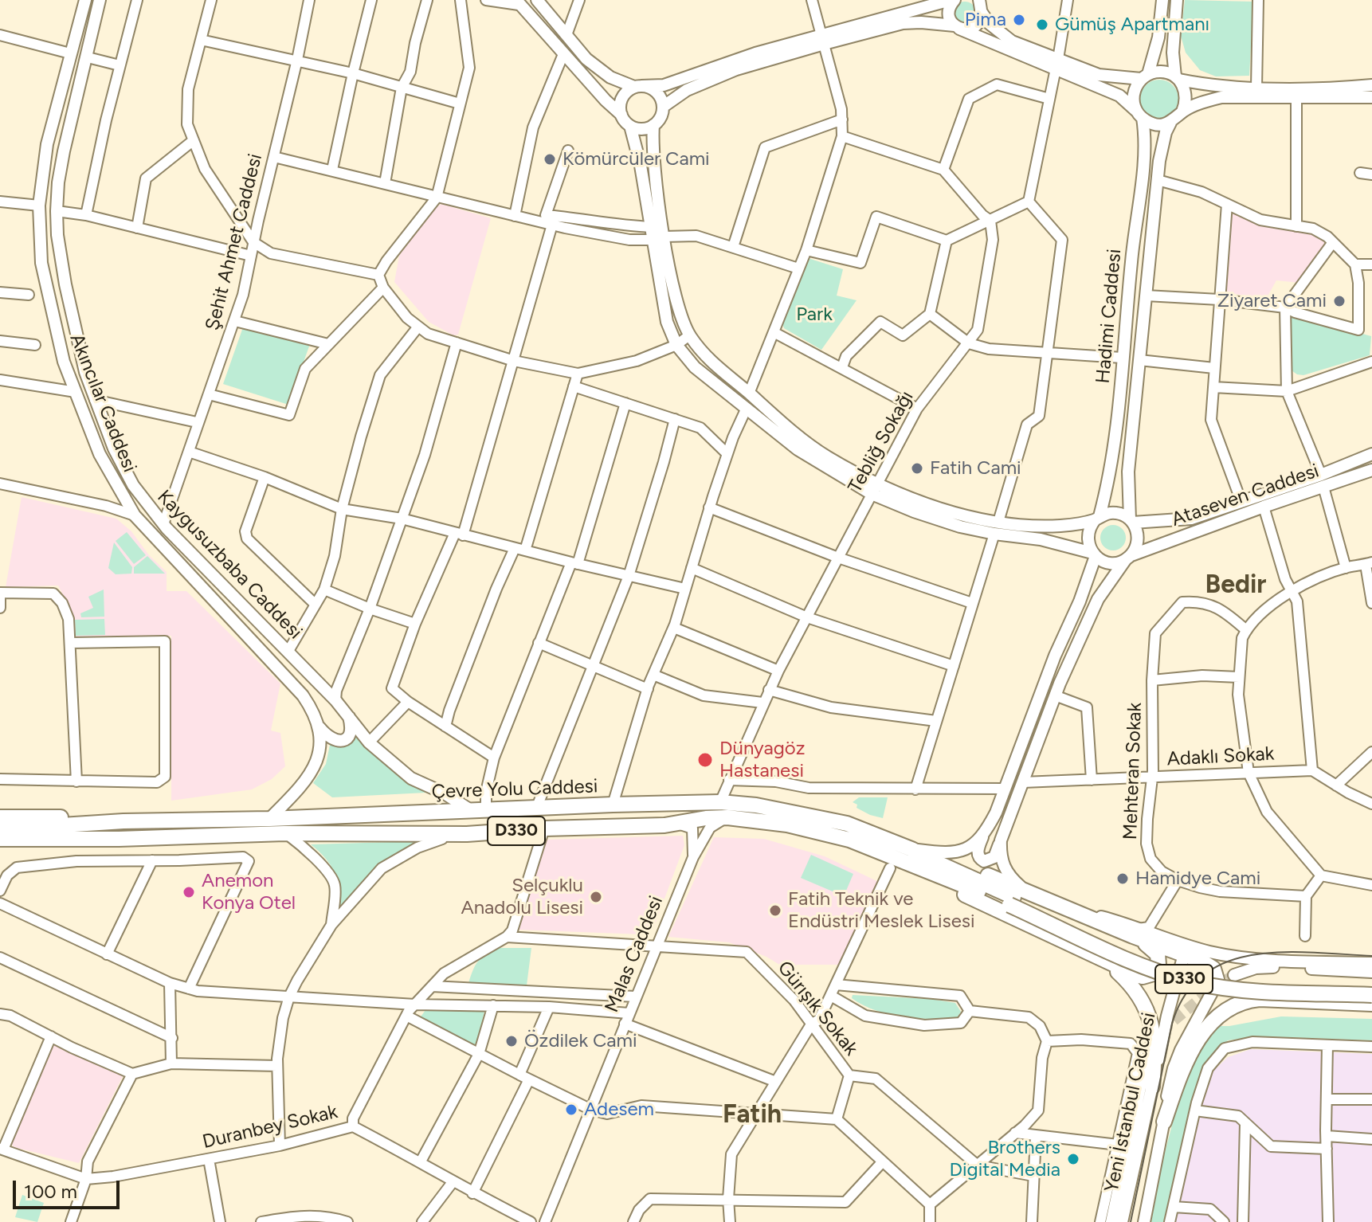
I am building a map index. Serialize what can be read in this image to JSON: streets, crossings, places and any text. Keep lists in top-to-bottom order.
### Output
{
  "streets": {
    "highway": ["Çevre Yolu Caddesi", "D330"],
    "main road": [
      "Hadimi Caddesi",
      "Akıncılar Caddesi",
      "Ataseven Caddesi",
      "Kaygusuzbaba Caddesi",
      "Yeni İstanbul Caddesi"
    ],
    "street": [
      "Şehit Ahmet Caddesi",
      "Tebliğ Sokağı",
      "Adaklı Sokak",
      "Mehteran Sokak",
      "Malas Caddesi",
      "Gürışık Sokak",
      "Duranbey Sokak"
    ]
  },
  "crossings": [
    ["Şehit Ahmet Caddesi", "Kaygusuzbaba Caddesi"],
    ["Hadimi Caddesi", "Ataseven Caddesi"],
    ["Akıncılar Caddesi", "Kaygusuzbaba Caddesi"],
    ["Tebliğ Sokağı", "Çevre Yolu Caddesi"],
    ["Kaygusuzbaba Caddesi", "Çevre Yolu Caddesi"],
    ["Adaklı Sokak", "Mehteran Sokak"],
    ["Çevre Yolu Caddesi", "D330"],
    ["Çevre Yolu Caddesi", "Malas Caddesi"],
    ["Malas Caddesi", "Gürışık Sokak"]
  ],
  "districts": ["Bedir", "Fatih"],
  "parks": ["Park"],
  "places": [
    "Pima",
    "Gümüş Apartmanı",
    "Kömürcüler Cami",
    "Ziyaret Cami",
    "Fatih Cami",
    "Dünyagöz Hastanesi",
    "Hamidye Cami",
    "Anemon Konya Otel",
    "Selçuklu Anadolu Lisesi",
    "Fatih Teknik ve Endüstri Meslek Lisesi",
    "Özdilek Cami",
    "Adesem",
    "Brothers Digital Media"
  ],
  "scale_bar": "100 m"
}
